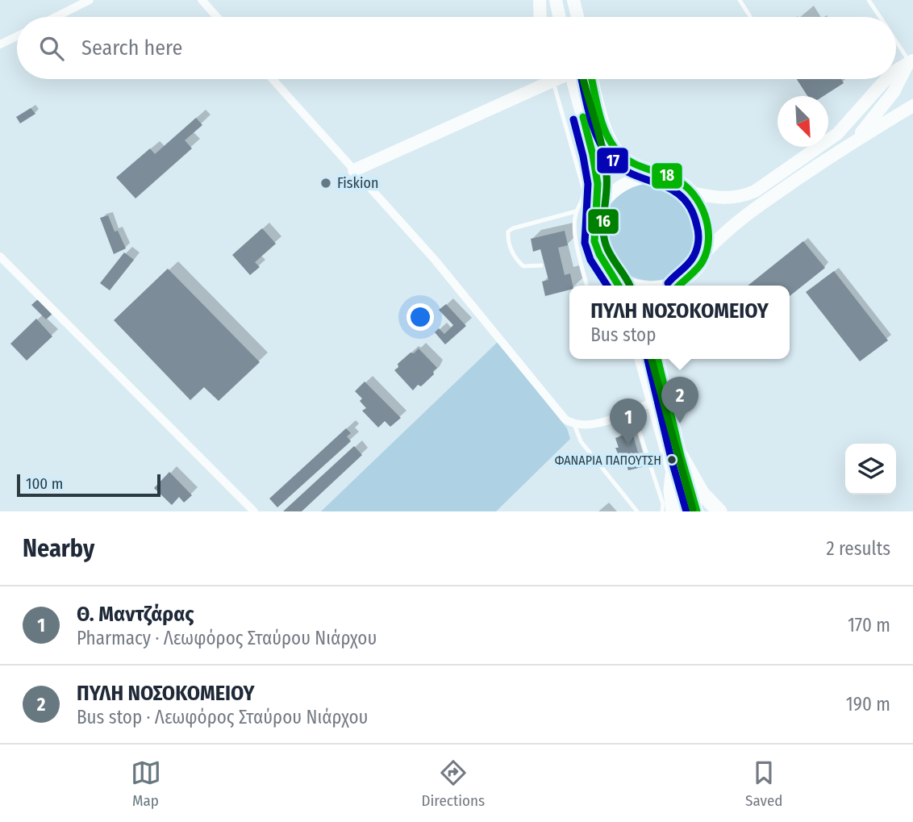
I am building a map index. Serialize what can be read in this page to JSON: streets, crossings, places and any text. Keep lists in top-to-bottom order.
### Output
{
  "places": ["Fiskion", "ΦΑΝΑΡΙΑ ΠΑΠΟΥΤΣΗ"],
  "lines": ["transit line 18", "transit line 17", "transit line 16"],
  "scale_bar": "100 m",
  "north": "bottom right",
  "page": {
    "search": "Search here",
    "popup": ["ΠΥΛΗ ΝΟΣΟΚΟΜΕΙΟΥ", "Bus stop"],
    "pins": ["2", "1"],
    "scale": "100 m",
    "heading": ["Nearby", "2 results"],
    "list": [
      {
        "mark": "1",
        "name": "Θ. Μαντζάρας",
        "note": "Pharmacy · Λεωφόρος Σταύρου Νιάρχου",
        "value": "170 m"
      },
      {
        "mark": "2",
        "name": "ΠΥΛΗ ΝΟΣΟΚΟΜΕΙΟΥ",
        "note": "Bus stop · Λεωφόρος Σταύρου Νιάρχου",
        "value": "190 m"
      }
    ],
    "nav": ["Map", "Directions", "Saved"]
  }
}
